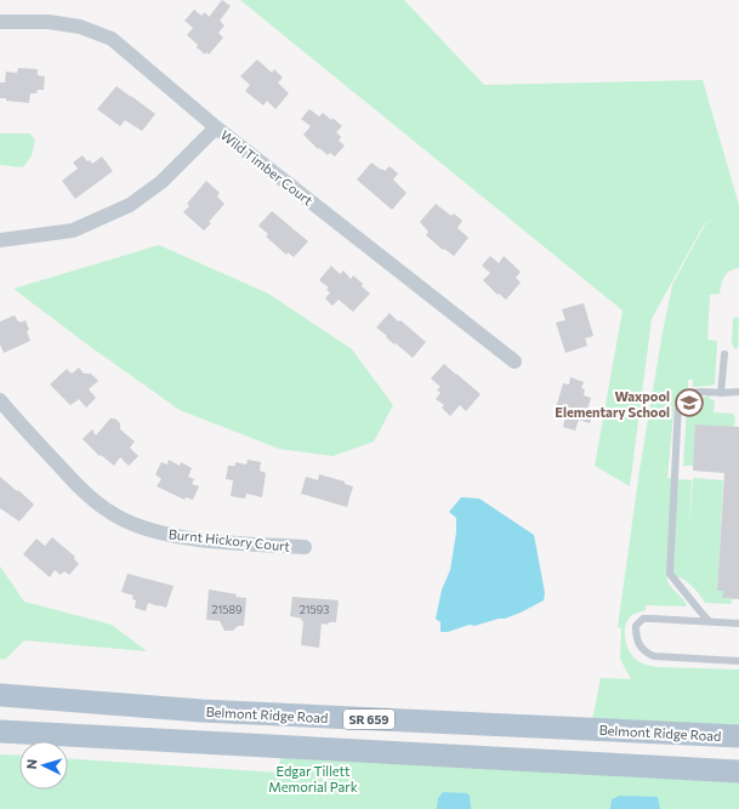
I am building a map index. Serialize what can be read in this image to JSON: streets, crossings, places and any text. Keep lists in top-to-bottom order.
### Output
{
  "streets": {
    "main road": ["Belmont Ridge Road", "SR 659"],
    "street": ["Wild Timber Court", "Burnt Hickory Court"]
  },
  "parks": ["Edgar Tillett Memorial Park"],
  "places": {
    "school or university": ["Waxpool Elementary School"]
  },
  "house_numbers": ["21589", "21593"],
  "north": "left"
}
